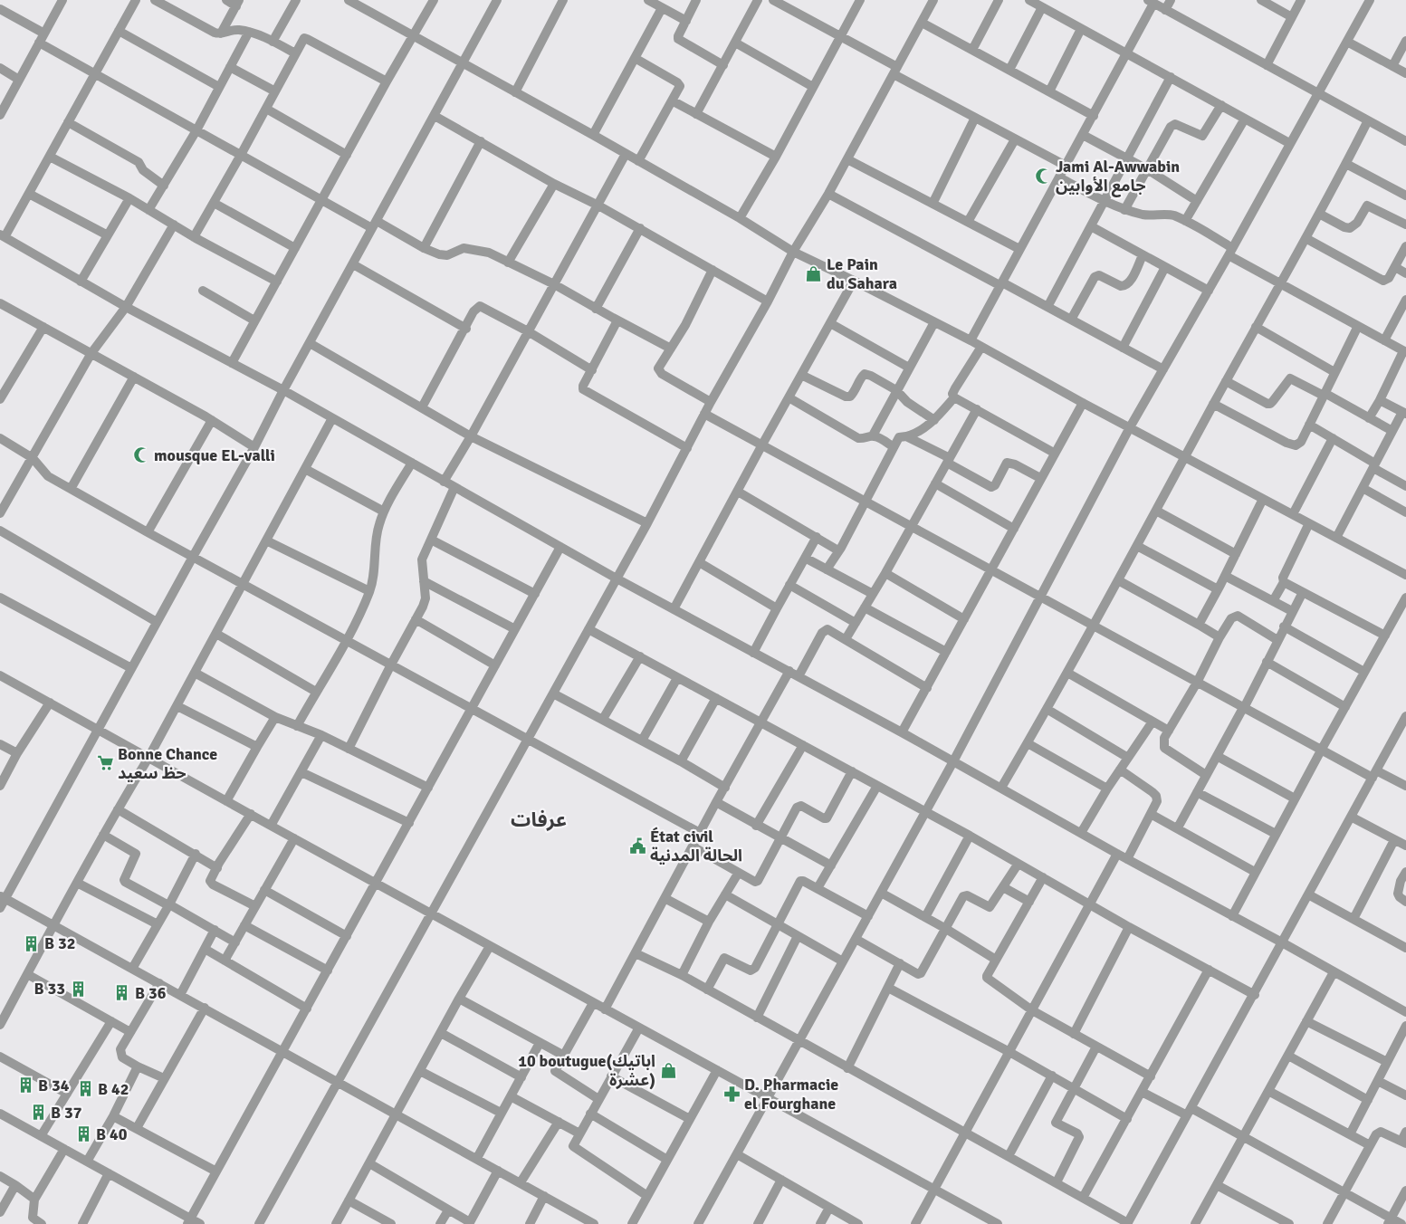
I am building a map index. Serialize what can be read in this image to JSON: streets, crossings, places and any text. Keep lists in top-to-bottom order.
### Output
{
  "districts": ["عرفات"],
  "places": {
    "mosque": ["Jami Al-Awwabin جامع الأوابين", "mousque EL-valli"],
    "shop": ["Le Pain du Sahara", "10 boutugue(اباتيك عشرة)"],
    "supermarket": ["Bonne Chance حظ سعيد"],
    "public building": ["État civil الحالة المدنية"],
    "building": [
      "B 32",
      "B 33",
      "B 36",
      "B 34",
      "B 42",
      "B 37",
      "B 40"
    ],
    "pharmacy": ["D. Pharmacie el Fourghane"]
  }
}
